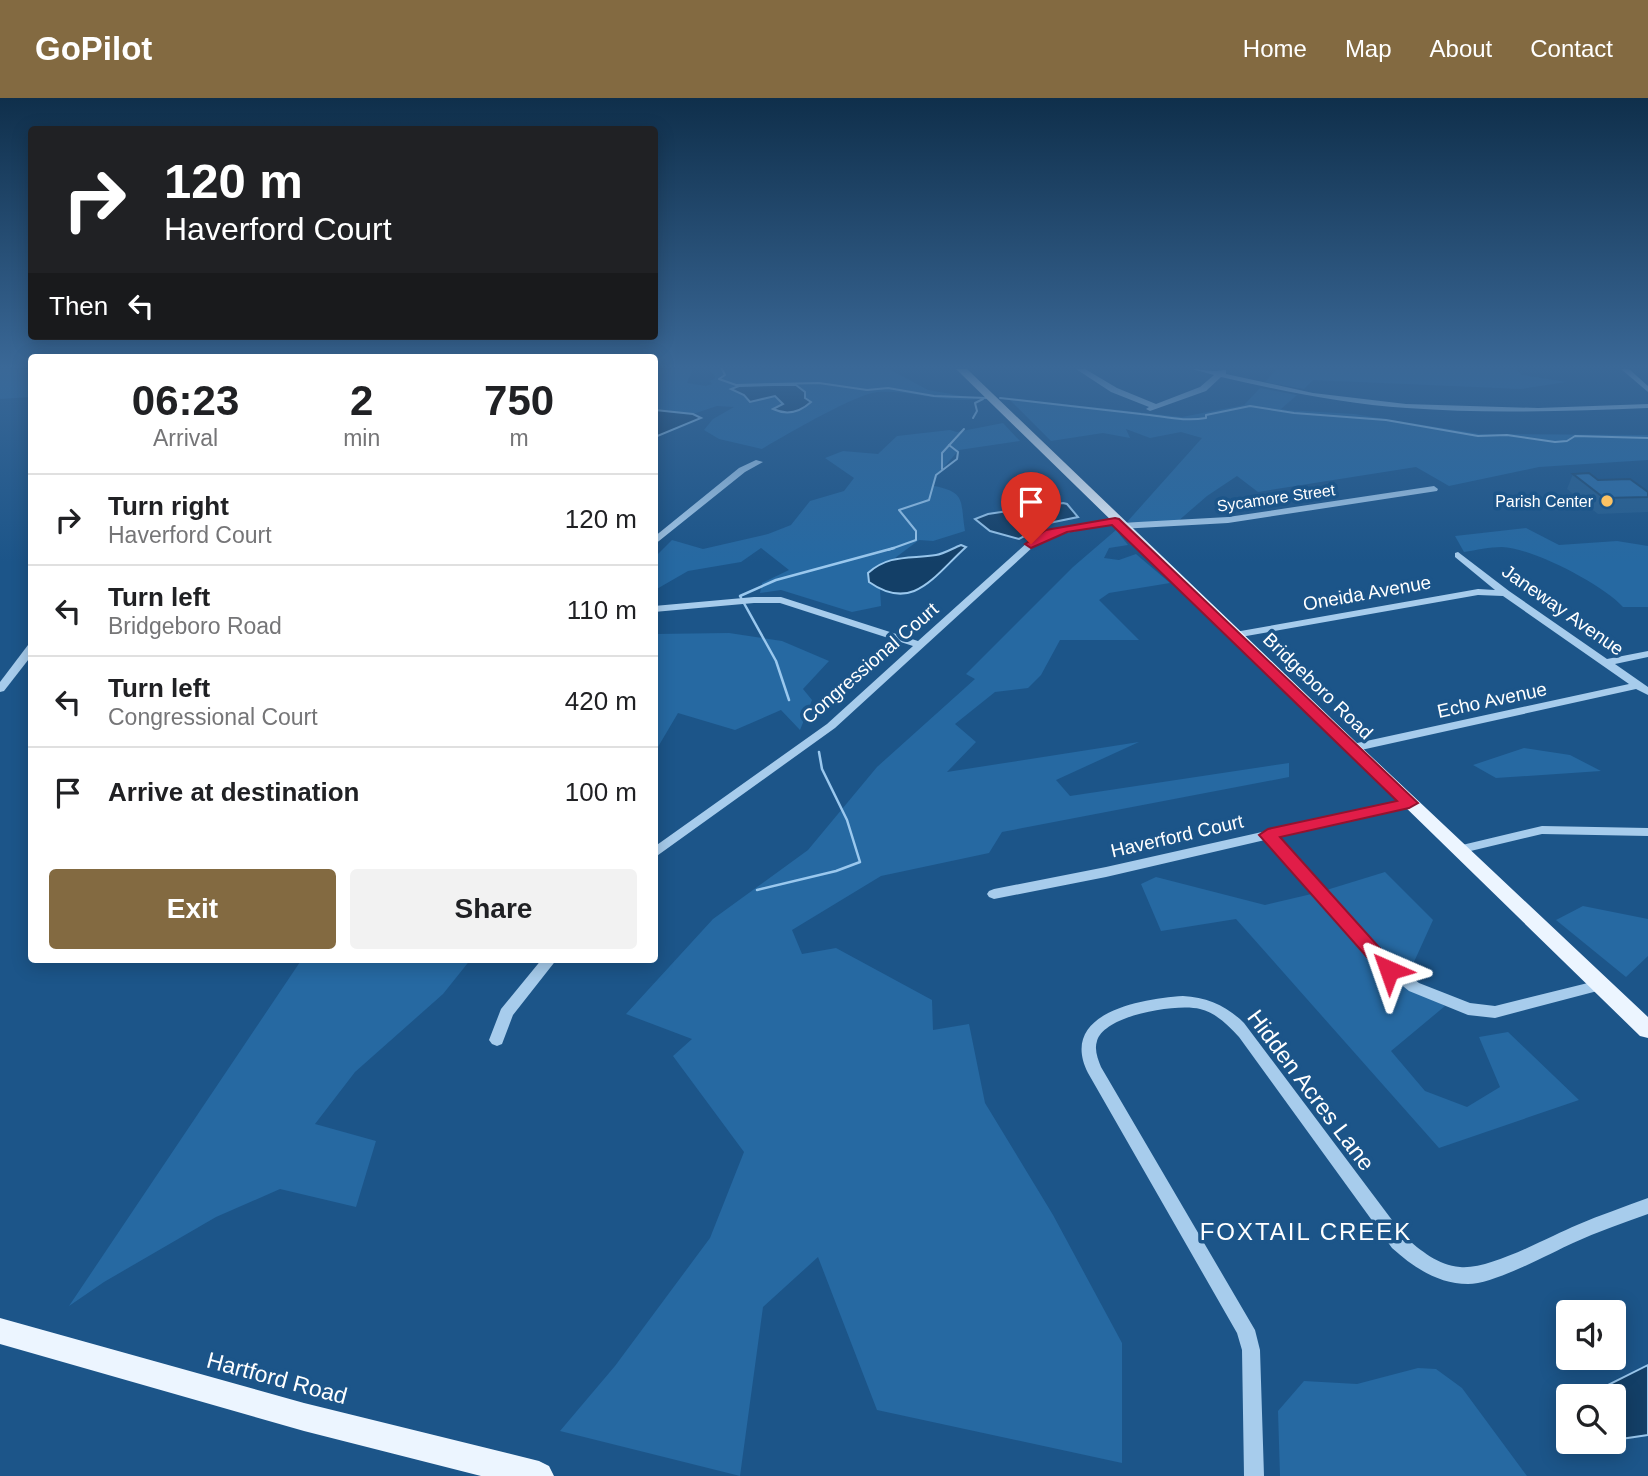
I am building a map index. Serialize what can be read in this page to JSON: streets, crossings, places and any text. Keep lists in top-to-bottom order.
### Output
{
  "streets": {
    "main road": ["Bridgeboro Road", "Hartford Road"],
    "street": [
      "Sycamore Street",
      "Oneida Avenue",
      "Janeway Avenue",
      "Congressional Court",
      "Echo Avenue",
      "Haverford Court",
      "Hidden Acres Lane"
    ]
  },
  "crossings": [
    ["Sycamore Street", "Congressional Court"],
    ["Sycamore Street", "Bridgeboro Road"],
    ["Oneida Avenue", "Janeway Avenue"],
    ["Oneida Avenue", "Bridgeboro Road"],
    ["Janeway Avenue", "Echo Avenue"],
    ["Congressional Court", "Bridgeboro Road"],
    ["Bridgeboro Road", "Echo Avenue"],
    ["Bridgeboro Road", "Haverford Court"]
  ],
  "districts": ["FOXTAIL CREEK"],
  "places": ["Parish Center"],
  "page": {
    "header": "GoPilot",
    "nav": [
      "Home",
      "Map",
      "About",
      "Contact"
    ],
    "turn": ["120 m", "Haverford Court"],
    "then": "Then",
    "eta": [
      "06:23",
      "Arrival",
      "2",
      "min",
      "750",
      "m"
    ],
    "list": [
      {
        "name": "Turn right",
        "note": "Haverford Court",
        "value": "120 m"
      },
      {
        "name": "Turn left",
        "note": "Bridgeboro Road",
        "value": "110 m"
      },
      {
        "name": "Turn left",
        "note": "Congressional Court",
        "value": "420 m"
      },
      {
        "name": "Arrive at destination",
        "value": "100 m"
      }
    ],
    "buttons": ["Exit", "Share"]
  }
}
